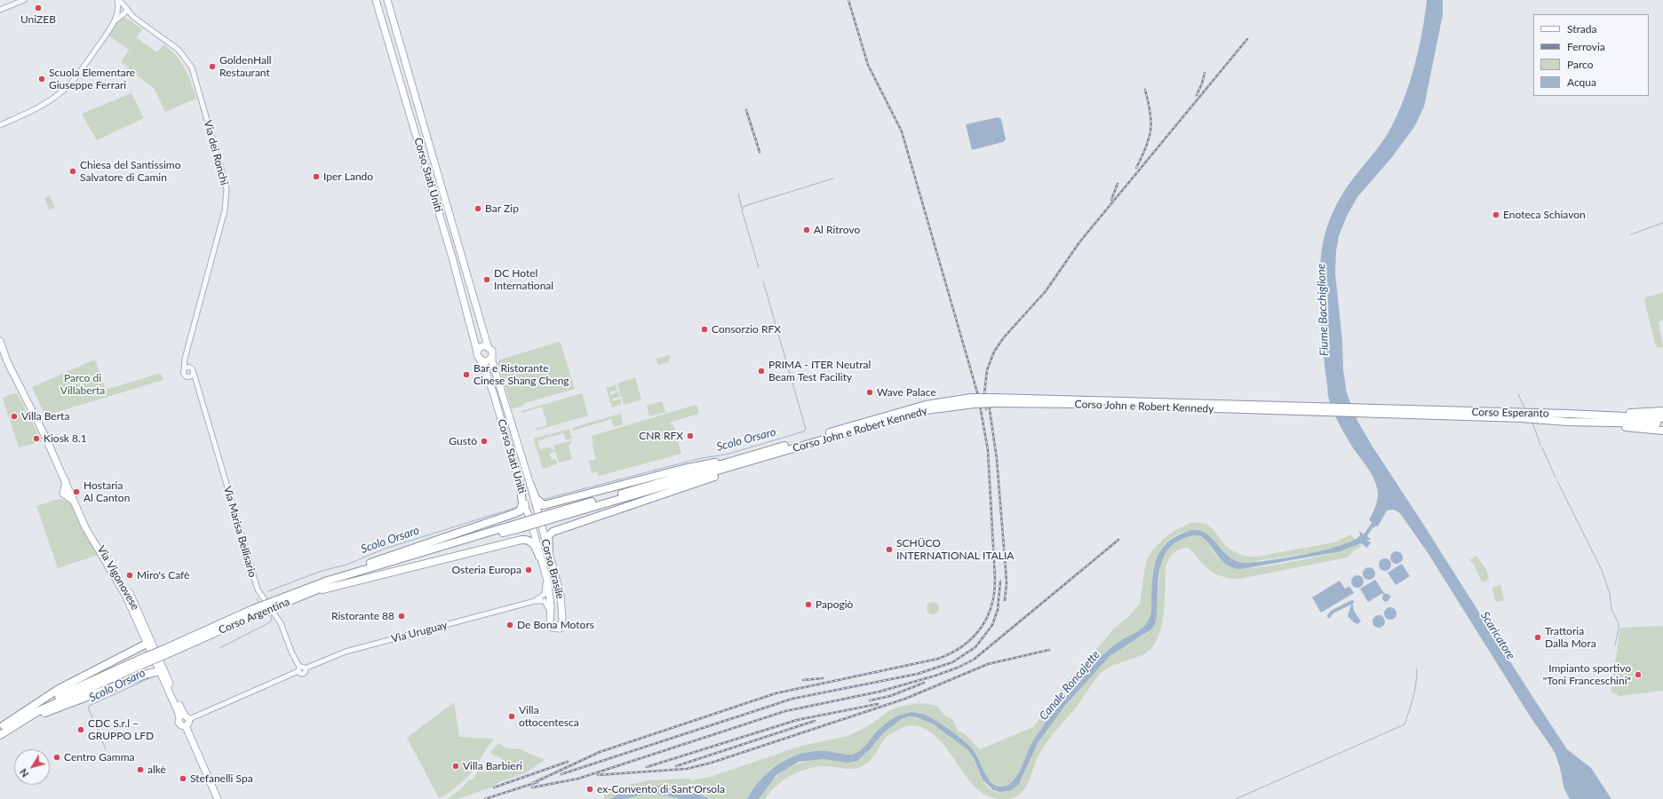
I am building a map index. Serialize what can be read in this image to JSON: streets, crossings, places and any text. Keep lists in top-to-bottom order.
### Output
{
  "streets": {
    "highway": ["Corso John e Robert Kennedy", "Corso Esperanto", "Corso Argentina"],
    "main road": ["Corso Stati Uniti", "Corso Brasile", "Via Vigonovese"],
    "street": ["Via dei Ronchi", "Via Marisa Bellisario", "Via Uruguay"]
  },
  "crossings": [
    ["Via dei Ronchi", "Via Marisa Bellisario"],
    ["Corso Stati Uniti", "Corso John e Robert Kennedy"],
    ["Corso Stati Uniti", "Corso Brasile"],
    ["Corso John e Robert Kennedy", "Corso Esperanto"],
    ["Corso John e Robert Kennedy", "Corso Brasile"],
    ["Corso John e Robert Kennedy", "Corso Argentina"],
    ["Via Marisa Bellisario", "Via Uruguay"],
    ["Via Vigonovese", "Via Uruguay"]
  ],
  "water": [
    "Fiume Bacchiglione",
    "Scolo Orsaro",
    "Scaricatore",
    "Canale Roncajette"
  ],
  "parks": ["Parco di Villaberta"],
  "places": [
    "UniZEB",
    "GoldenHall Restaurant",
    "Scuola Elementare Giuseppe Ferrari",
    "Chiesa del Santissimo Salvatore di Camin",
    "Iper Lando",
    "Bar Zip",
    "Enoteca Schiavon",
    "Al Ritrovo",
    "DC Hotel International",
    "Consorzio RFX",
    "PRIMA - ITER Neutral Beam Test Facility",
    "Bar e Ristorante Cinese Shang Cheng",
    "Wave Palace",
    "Villa Berta",
    "CNR RFX",
    "Kiosk 8.1",
    "Gustò",
    "Hostaria Al Canton",
    "SCHÜCO INTERNATIONAL ITALIA",
    "Osteria Europa",
    "Miro's Cafè",
    "Papogiò",
    "Ristorante 88",
    "De Bona Motors",
    "Trattoria Dalla Mora",
    "Impianto sportivo \"Toni Franceschini\"",
    "Villa ottocentesca",
    "CDC S.r.l – GRUPPO LFD",
    "Centro Gamma",
    "Villa Barbieri",
    "alkè",
    "Stefanelli Spa",
    "ex-Convento di Sant'Orsola"
  ],
  "legend": [
    "Strada",
    "Ferrovia",
    "Parco",
    "Acqua"
  ],
  "north": "bottom left"
}
